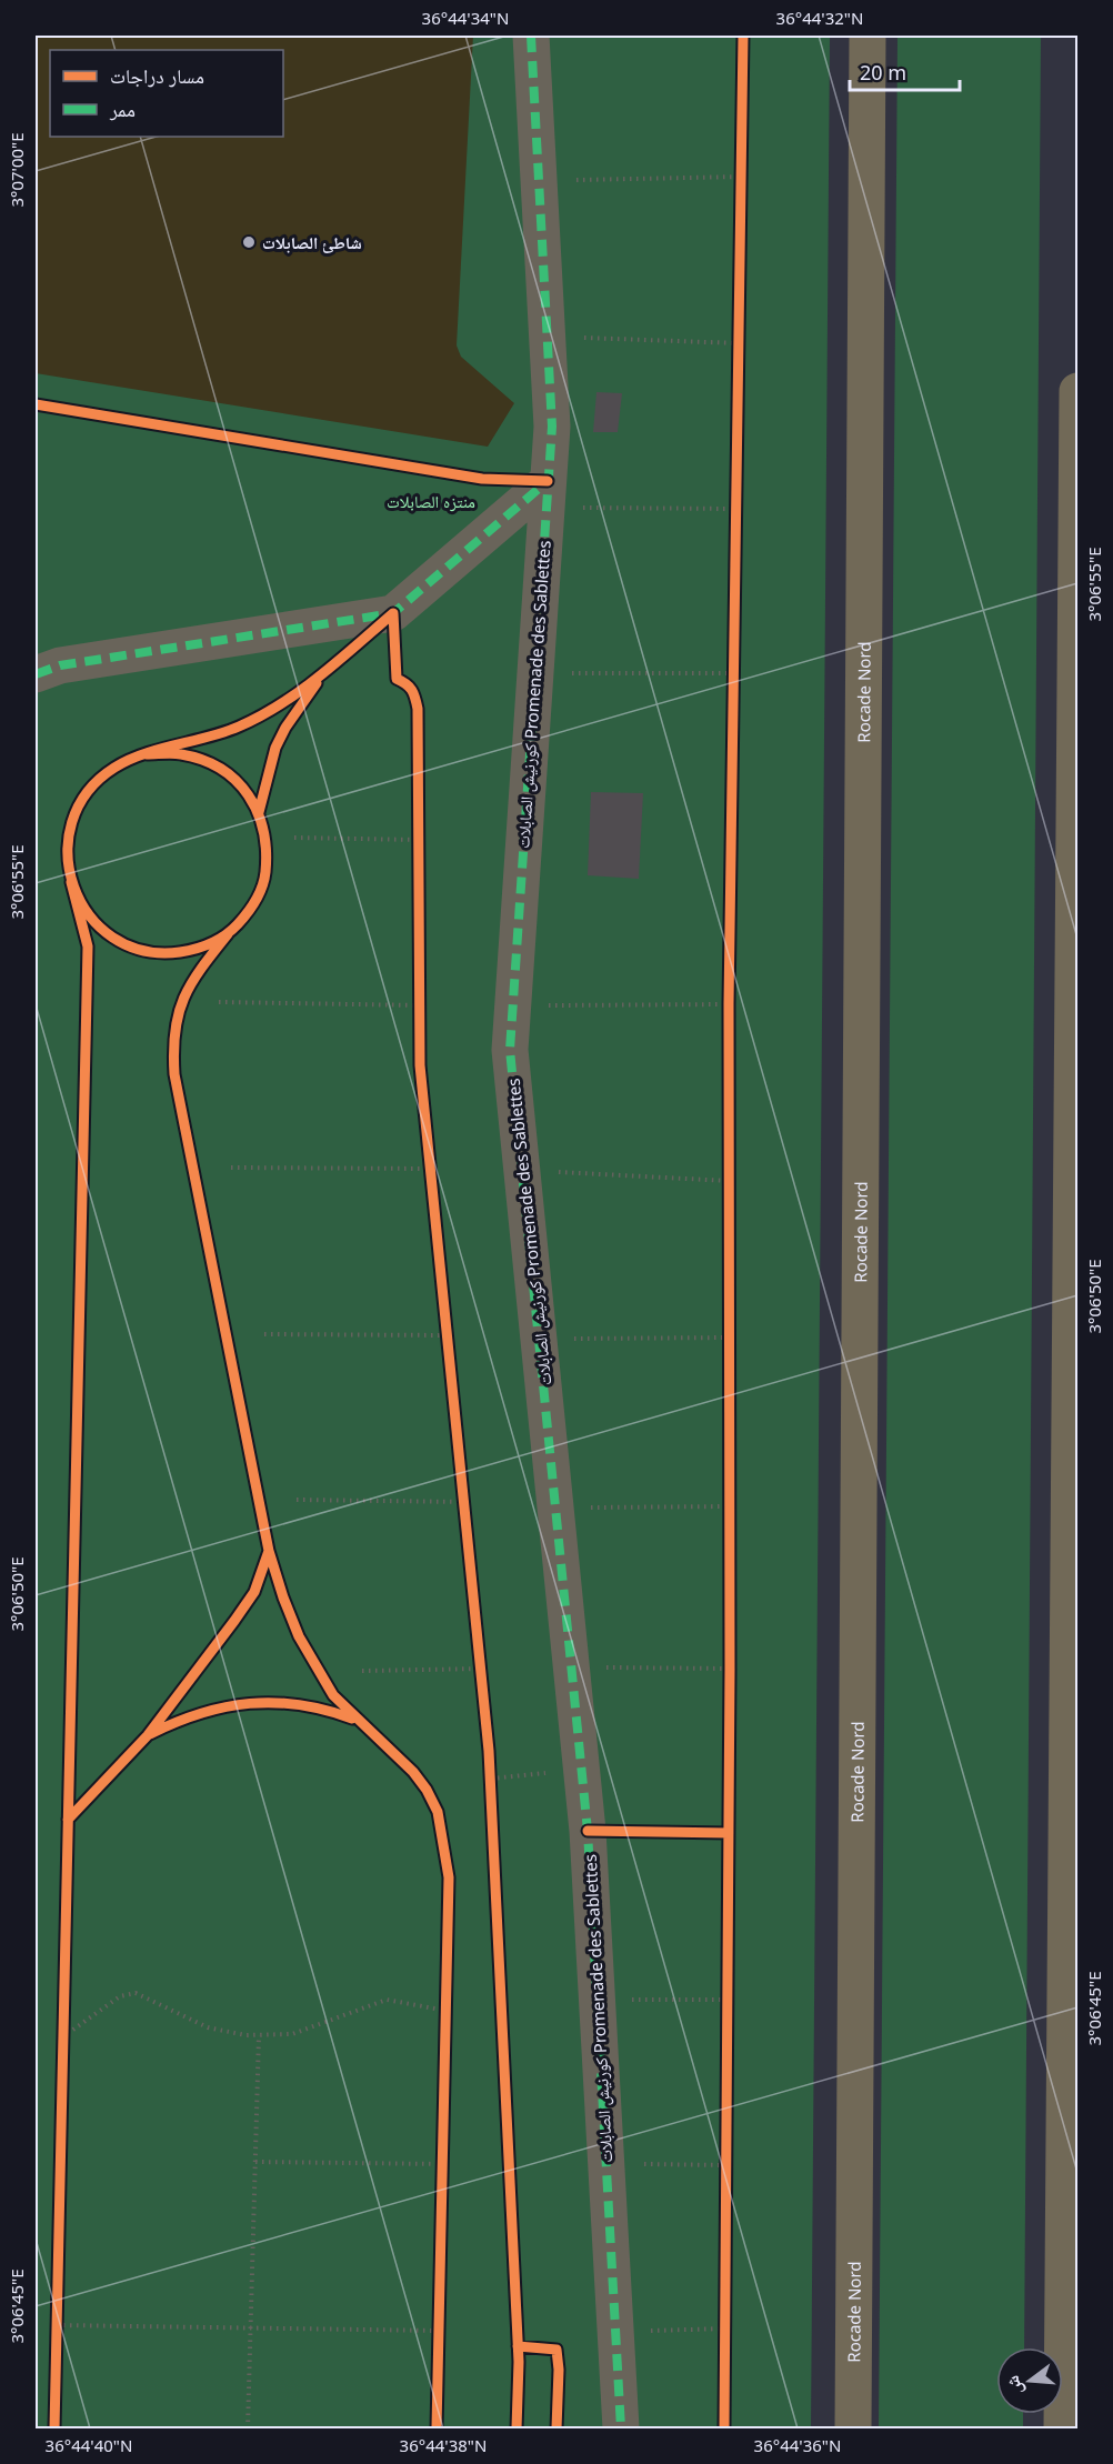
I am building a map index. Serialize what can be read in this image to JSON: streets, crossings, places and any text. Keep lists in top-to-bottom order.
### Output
{
  "streets": {
    "highway": ["Rocade Nord"],
    "street": ["كورنيش الصابلات Promenade des Sablettes"]
  },
  "parks": ["منتزه الصابلات"],
  "places": ["شاطئ الصابلات"],
  "legend": ["مسار دراجات", "ممر"],
  "scale_bar": "20 m",
  "north": "left",
  "coordinates": [
    "36°44'34\"N",
    "36°44'32\"N",
    "3°07'00\"E",
    "3°06'55\"E",
    "3°06'50\"E",
    "3°06'45\"E",
    "36°44'40\"N",
    "36°44'38\"N",
    "36°44'36\"N"
  ]
}
